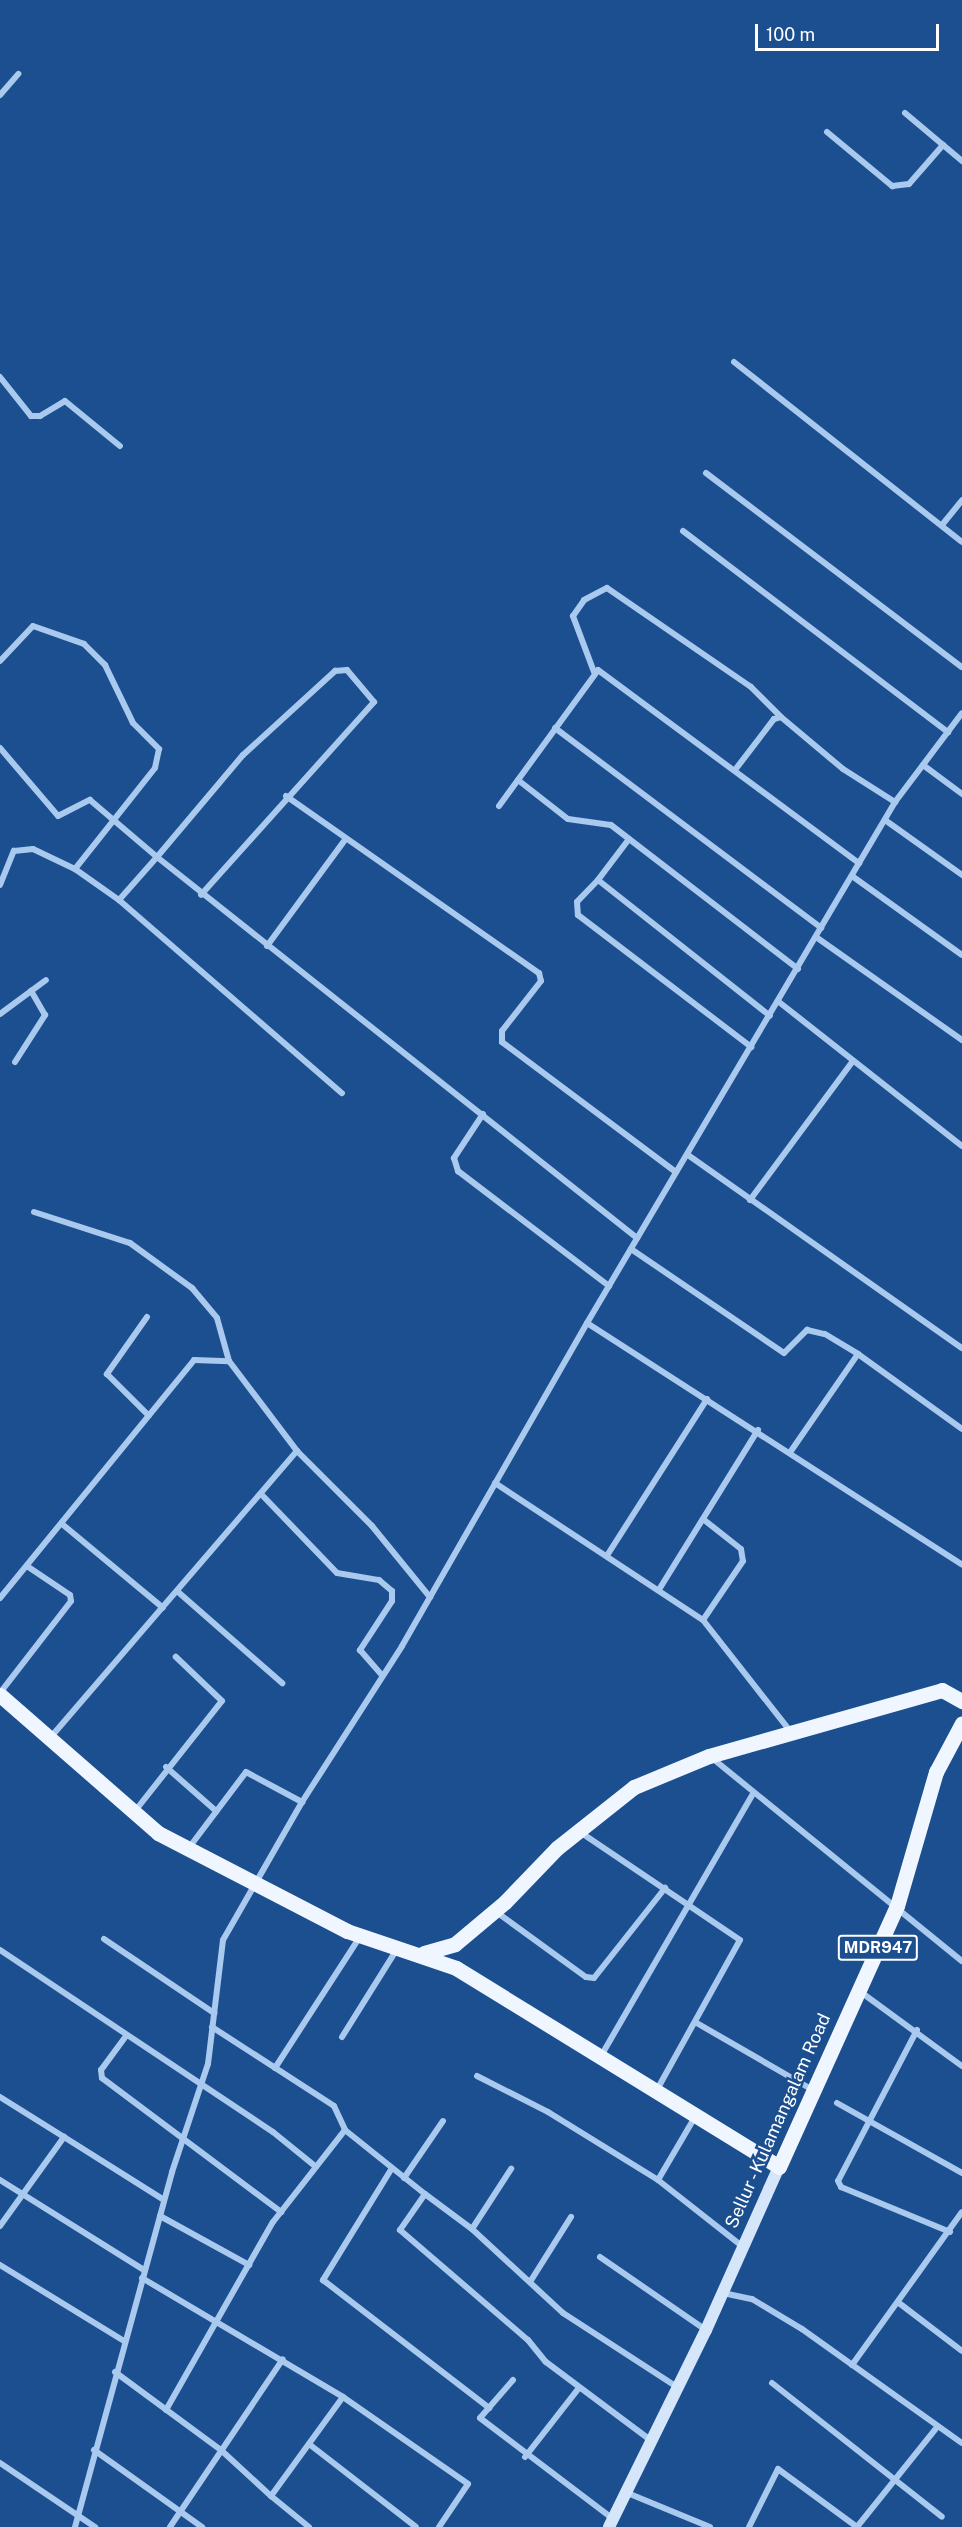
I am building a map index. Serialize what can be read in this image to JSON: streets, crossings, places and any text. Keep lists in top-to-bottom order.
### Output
{
  "streets": {
    "main road": ["MDR947", "Sellur - Kulamangalam Road"]
  },
  "scale_bar": "100 m"
}
